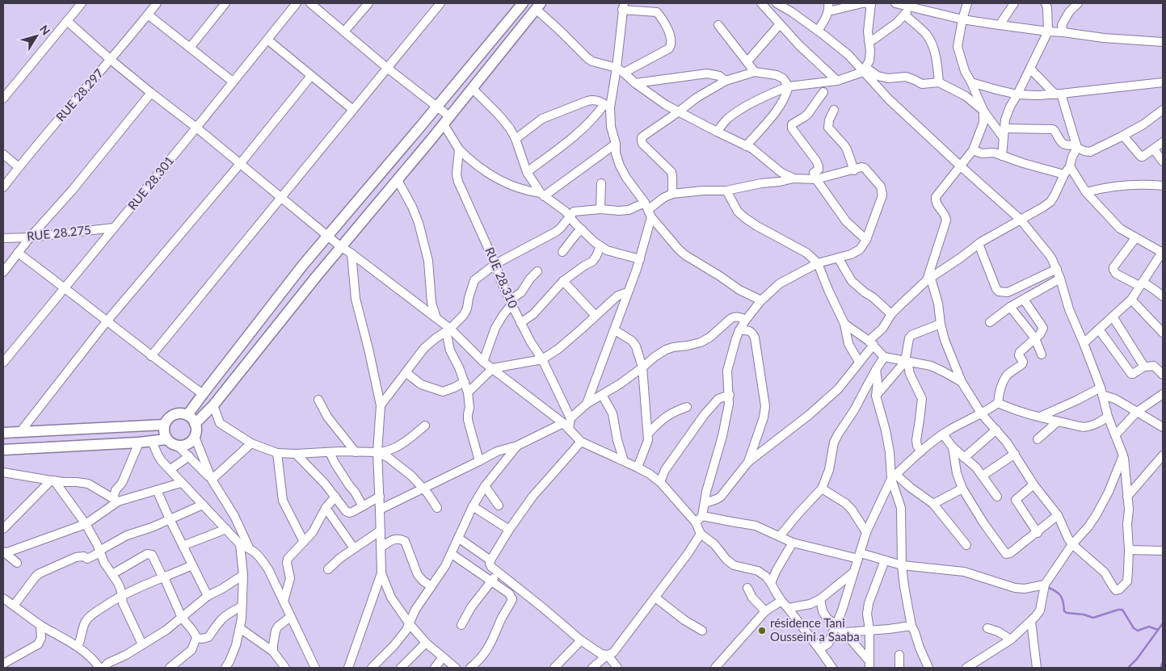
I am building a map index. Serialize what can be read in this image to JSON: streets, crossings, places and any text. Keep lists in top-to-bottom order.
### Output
{
  "streets": {
    "street": [
      "RUE 28.297",
      "RUE 28.301",
      "RUE 28.275",
      "RUE 28.310"
    ]
  },
  "crossings": [
    ["RUE 28.301", "RUE 28.275"]
  ],
  "places": ["résidence Tani Ousseini a Saaba"],
  "north": "top right"
}
